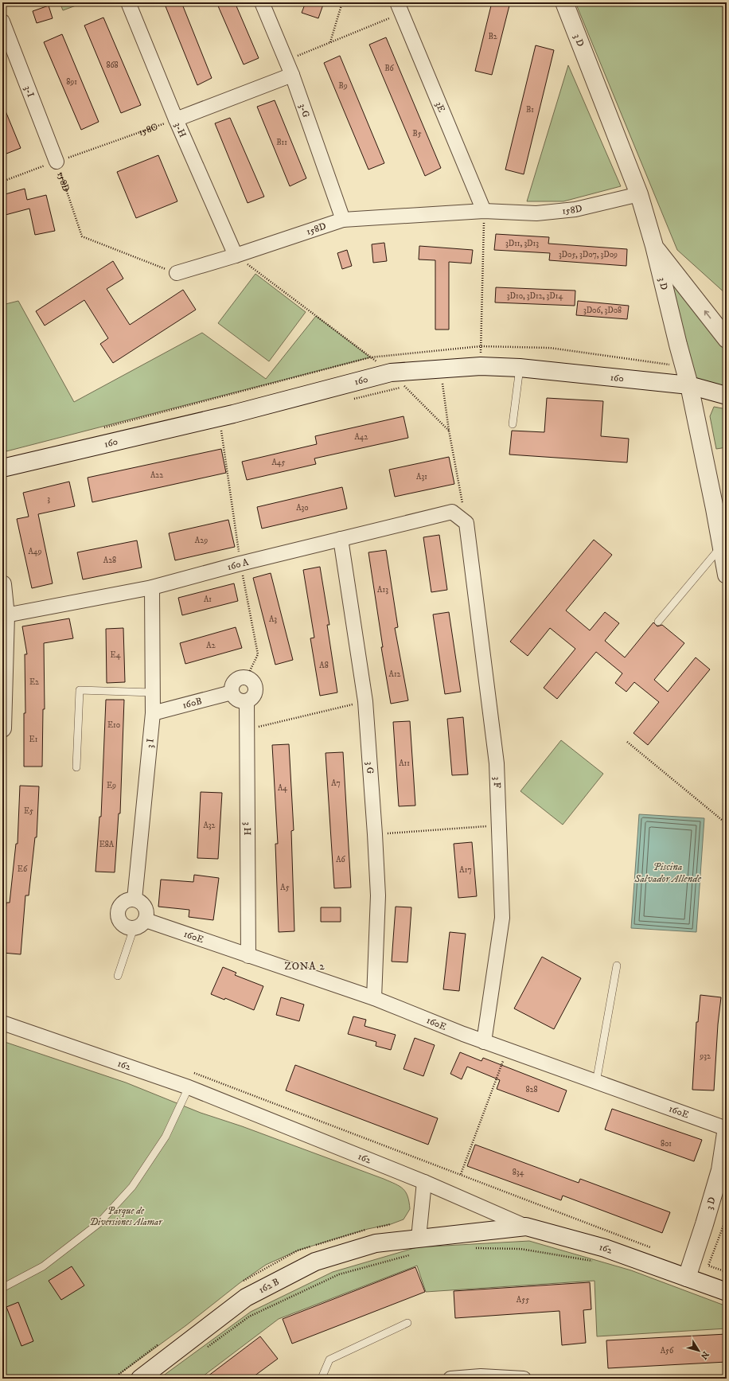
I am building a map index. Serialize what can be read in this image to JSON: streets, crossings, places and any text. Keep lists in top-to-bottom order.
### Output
{
  "streets": {
    "main road": [
      "3 D",
      "160",
      "162",
      "162 B"
    ],
    "street": [
      "3-I",
      "3E",
      "3-G",
      "3-H",
      "158D",
      "160 A",
      "160B",
      "3 I",
      "3 G",
      "3 F",
      "3 H",
      "160E"
    ],
    "path": ["158C"]
  },
  "crossings": [
    ["3 D", "158D"],
    ["3 D", "160"],
    ["3 D", "160E"],
    ["3 D", "162"],
    ["3-I", "158C"],
    ["3-I", "158D"],
    ["3E", "158D"],
    ["3-G", "158D"],
    ["158C", "3-H"],
    ["158C", "158D"],
    ["3-H", "158D"],
    ["160 A", "3 I"],
    ["160 A", "3 G"],
    ["160 A", "3 F"],
    ["160B", "3 I"],
    ["160B", "3 H"],
    ["3 I", "160E"],
    ["3 G", "160E"],
    ["3 F", "160E"],
    ["3 H", "160E"],
    ["162", "162 B"]
  ],
  "districts": ["ZONA 2"],
  "water": ["Piscina Salvador Allende"],
  "parks": ["Parque de Diversiones Alamar"],
  "house_numbers": [
    "B2",
    "868",
    "B6",
    "891",
    "B9",
    "B1",
    "B5",
    "B11",
    "3D11, 3D13",
    "3D05, 3D07, 3D09",
    "3D10, 3D12, 3D14",
    "3D06, 3D08",
    "A42",
    "A45",
    "A22",
    "A31",
    "3",
    "A30",
    "A29",
    "A49",
    "A28",
    "A13",
    "A1",
    "A3",
    "A2",
    "E4",
    "A8",
    "A12",
    "E2",
    "E10",
    "E1",
    "A11",
    "A7",
    "E9",
    "A4",
    "E5",
    "A32",
    "E8A",
    "A6",
    "E6",
    "A17",
    "A5",
    "932",
    "828",
    "801",
    "834",
    "A55",
    "A56"
  ],
  "north": "bottom right"
}
